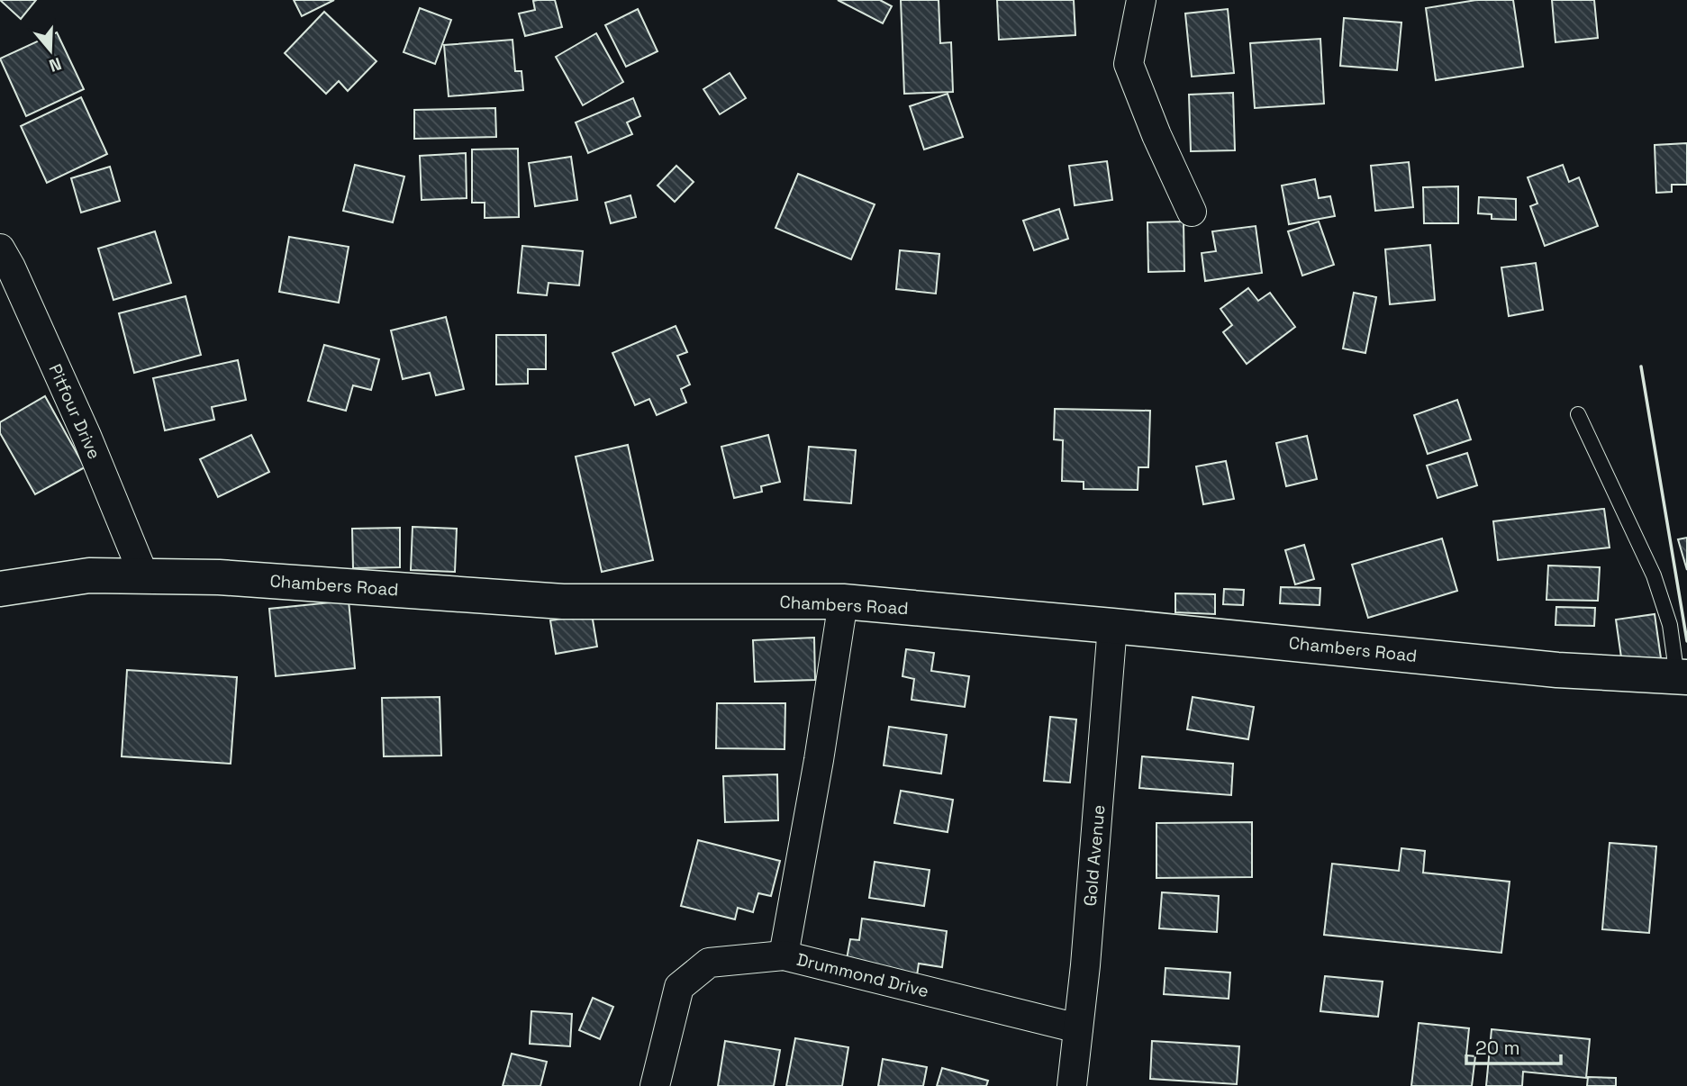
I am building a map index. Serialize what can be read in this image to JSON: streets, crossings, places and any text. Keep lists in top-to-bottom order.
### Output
{
  "streets": {
    "street": [
      "Pitfour Drive",
      "Chambers Road",
      "Gold Avenue",
      "Drummond Drive"
    ]
  },
  "crossings": [
    ["Pitfour Drive", "Chambers Road"],
    ["Chambers Road", "Gold Avenue"],
    ["Gold Avenue", "Drummond Drive"]
  ],
  "scale_bar": "20 m",
  "north": "bottom"
}
